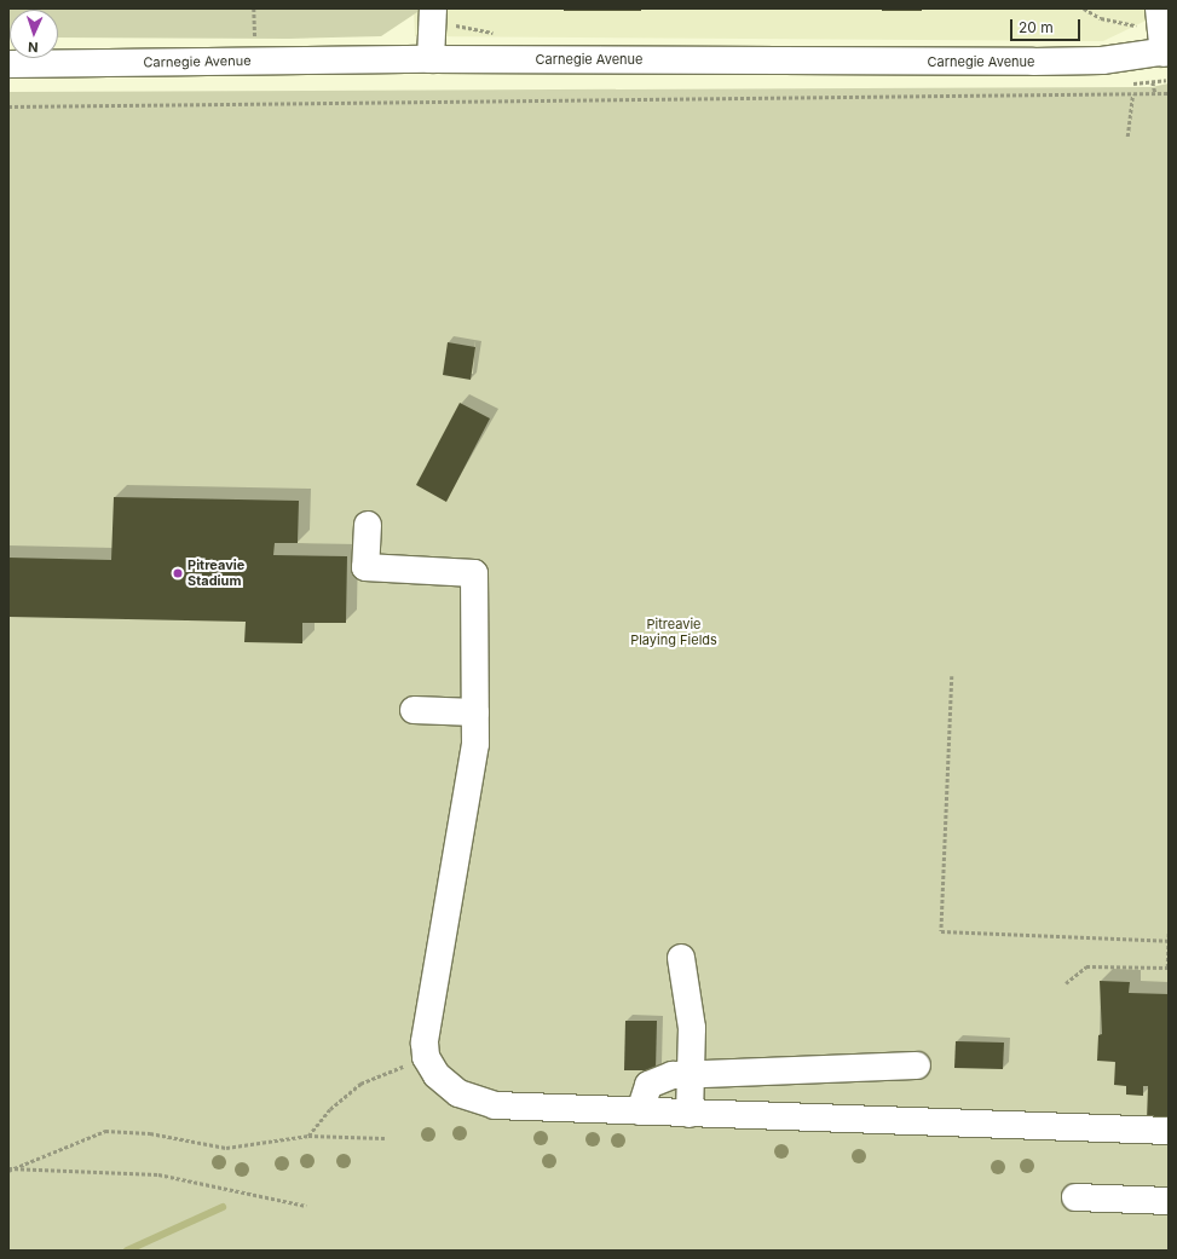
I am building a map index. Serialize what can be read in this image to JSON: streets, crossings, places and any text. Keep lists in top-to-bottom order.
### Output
{
  "streets": {
    "street": ["Carnegie Avenue"]
  },
  "parks": ["Pitreavie Playing Fields"],
  "places": ["Pitreavie Stadium"],
  "scale_bar": "20 m",
  "north": "bottom"
}
